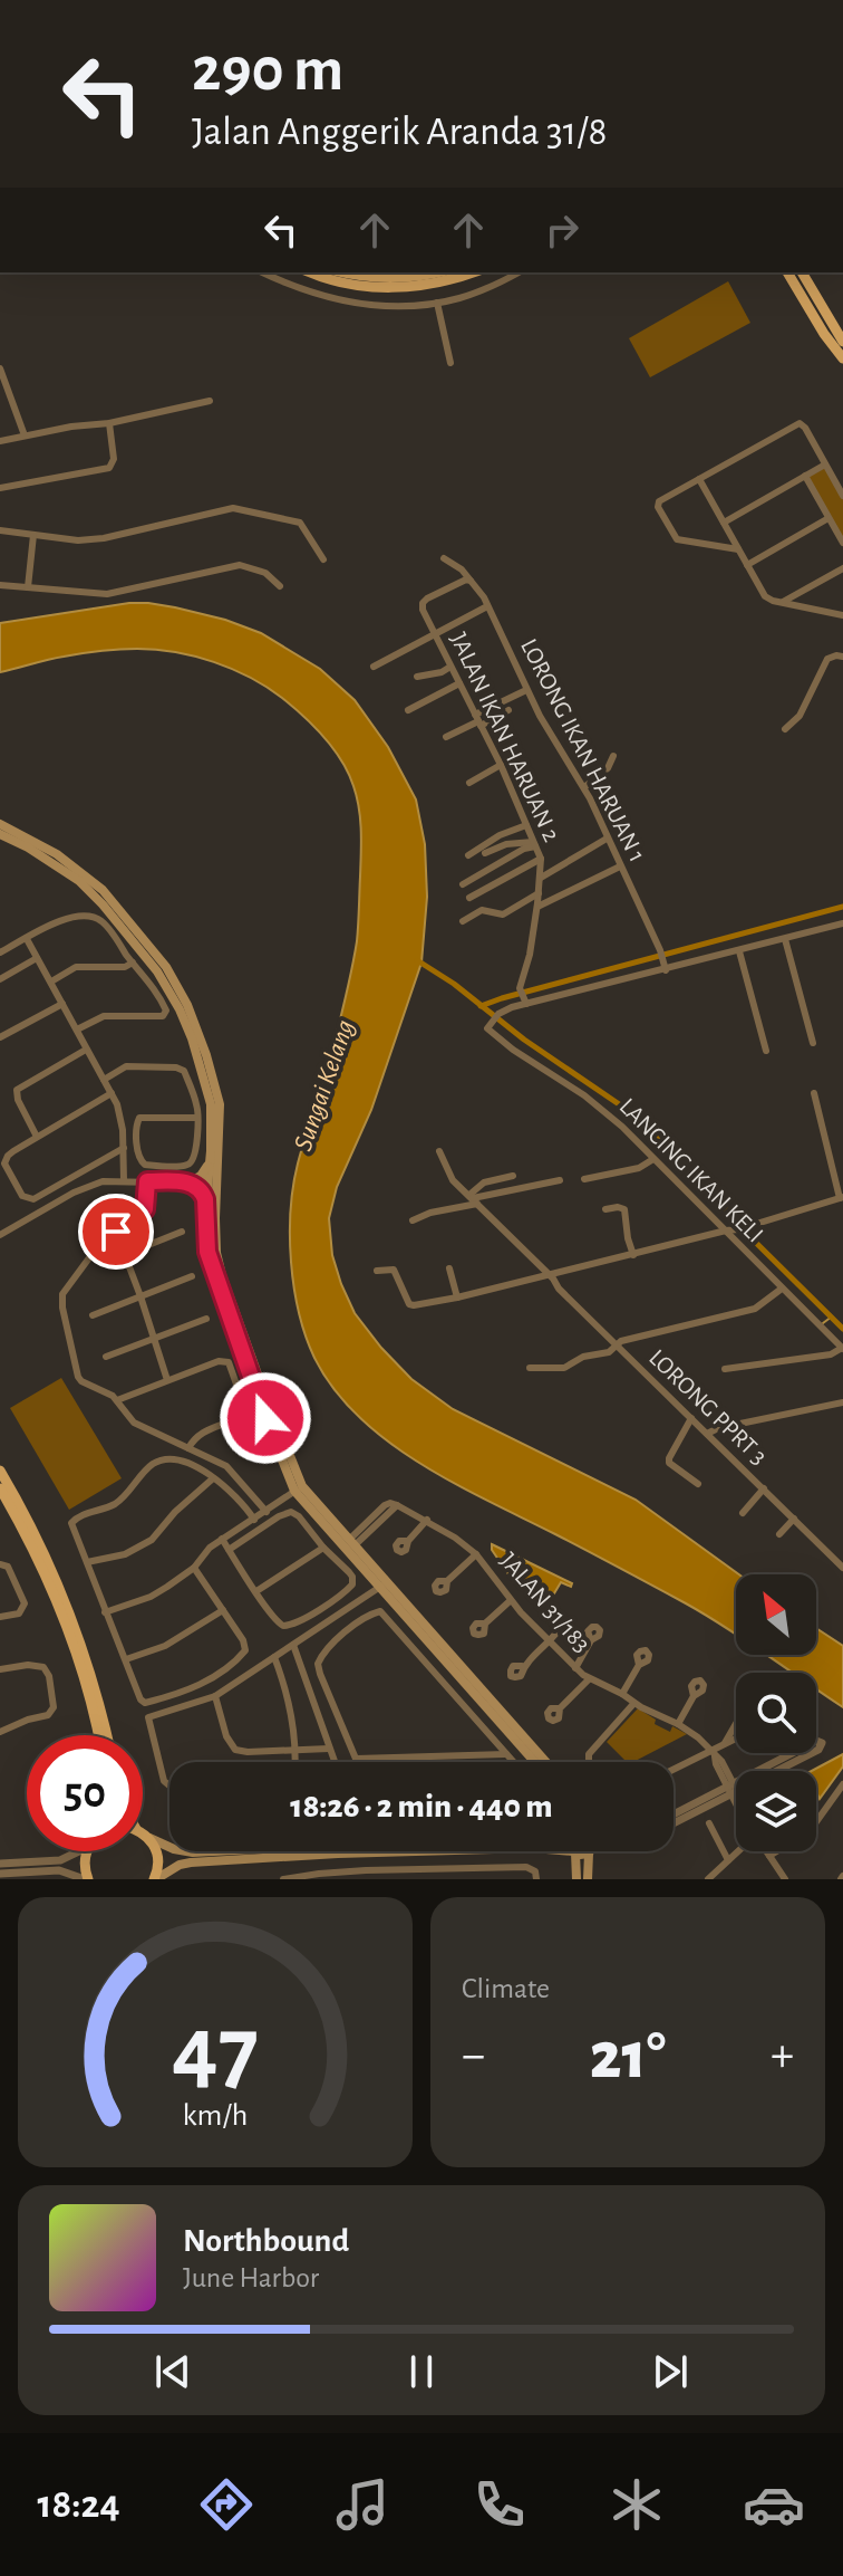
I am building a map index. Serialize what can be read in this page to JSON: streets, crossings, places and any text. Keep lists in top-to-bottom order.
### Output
{
  "streets": {
    "street": [
      "JALAN IKAN HARUAN 2",
      "LORONG IKAN HARUAN 1",
      "LANCING IKAN KELI",
      "LORONG PPRT 3",
      "JALAN 31/183"
    ]
  },
  "crossings": [
    ["JALAN IKAN HARUAN 2", "LORONG IKAN HARUAN 1"],
    ["JALAN IKAN HARUAN 2", "LANCING IKAN KELI"]
  ],
  "water": ["Sungai Kelang"],
  "north": "top left",
  "page": {
    "turn": ["290 m", "Jalan Anggerik Aranda 31/8"],
    "limit": "50",
    "trip": "18:26 · 2 min · 440 m",
    "tile": "Climate",
    "heat": ["−", "21°", "+"],
    "song": ["Northbound", "June Harbor"],
    "tabs": "18:24",
    "gauge": ["47", "km/h"]
  }
}
